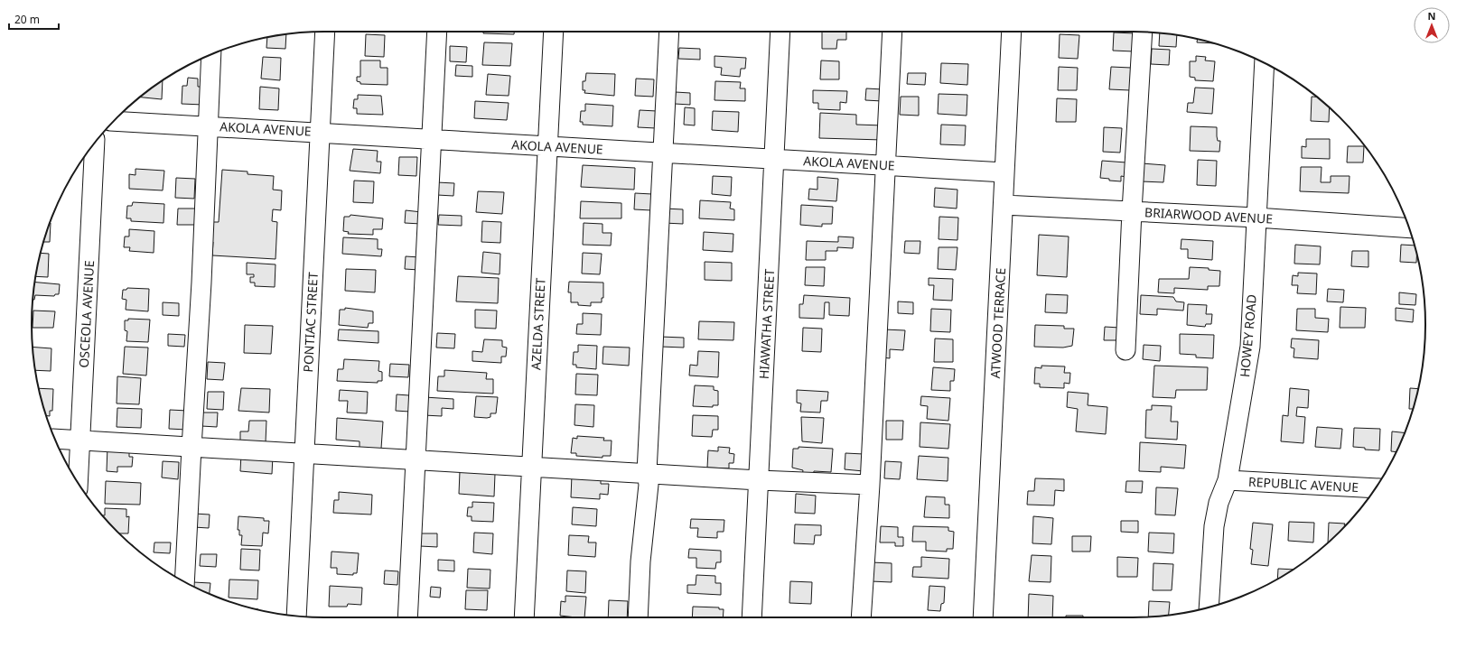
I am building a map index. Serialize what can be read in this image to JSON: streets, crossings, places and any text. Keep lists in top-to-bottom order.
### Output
{
  "streets": {
    "street": [
      "AKOLA AVENUE",
      "BRIARWOOD AVENUE",
      "OSCEOLA AVENUE",
      "PONTIAC STREET",
      "ATWOOD TERRACE",
      "AZELDA STREET",
      "HIAWATHA STREET",
      "HOWEY ROAD",
      "REPUBLIC AVENUE"
    ]
  },
  "crossings": [
    ["AKOLA AVENUE", "PONTIAC STREET"],
    ["AKOLA AVENUE", "ATWOOD TERRACE"],
    ["AKOLA AVENUE", "AZELDA STREET"],
    ["AKOLA AVENUE", "HIAWATHA STREET"],
    ["BRIARWOOD AVENUE", "ATWOOD TERRACE"],
    ["BRIARWOOD AVENUE", "HOWEY ROAD"],
    ["HOWEY ROAD", "REPUBLIC AVENUE"]
  ],
  "scale_bar": "20 m",
  "north": "top"
}
